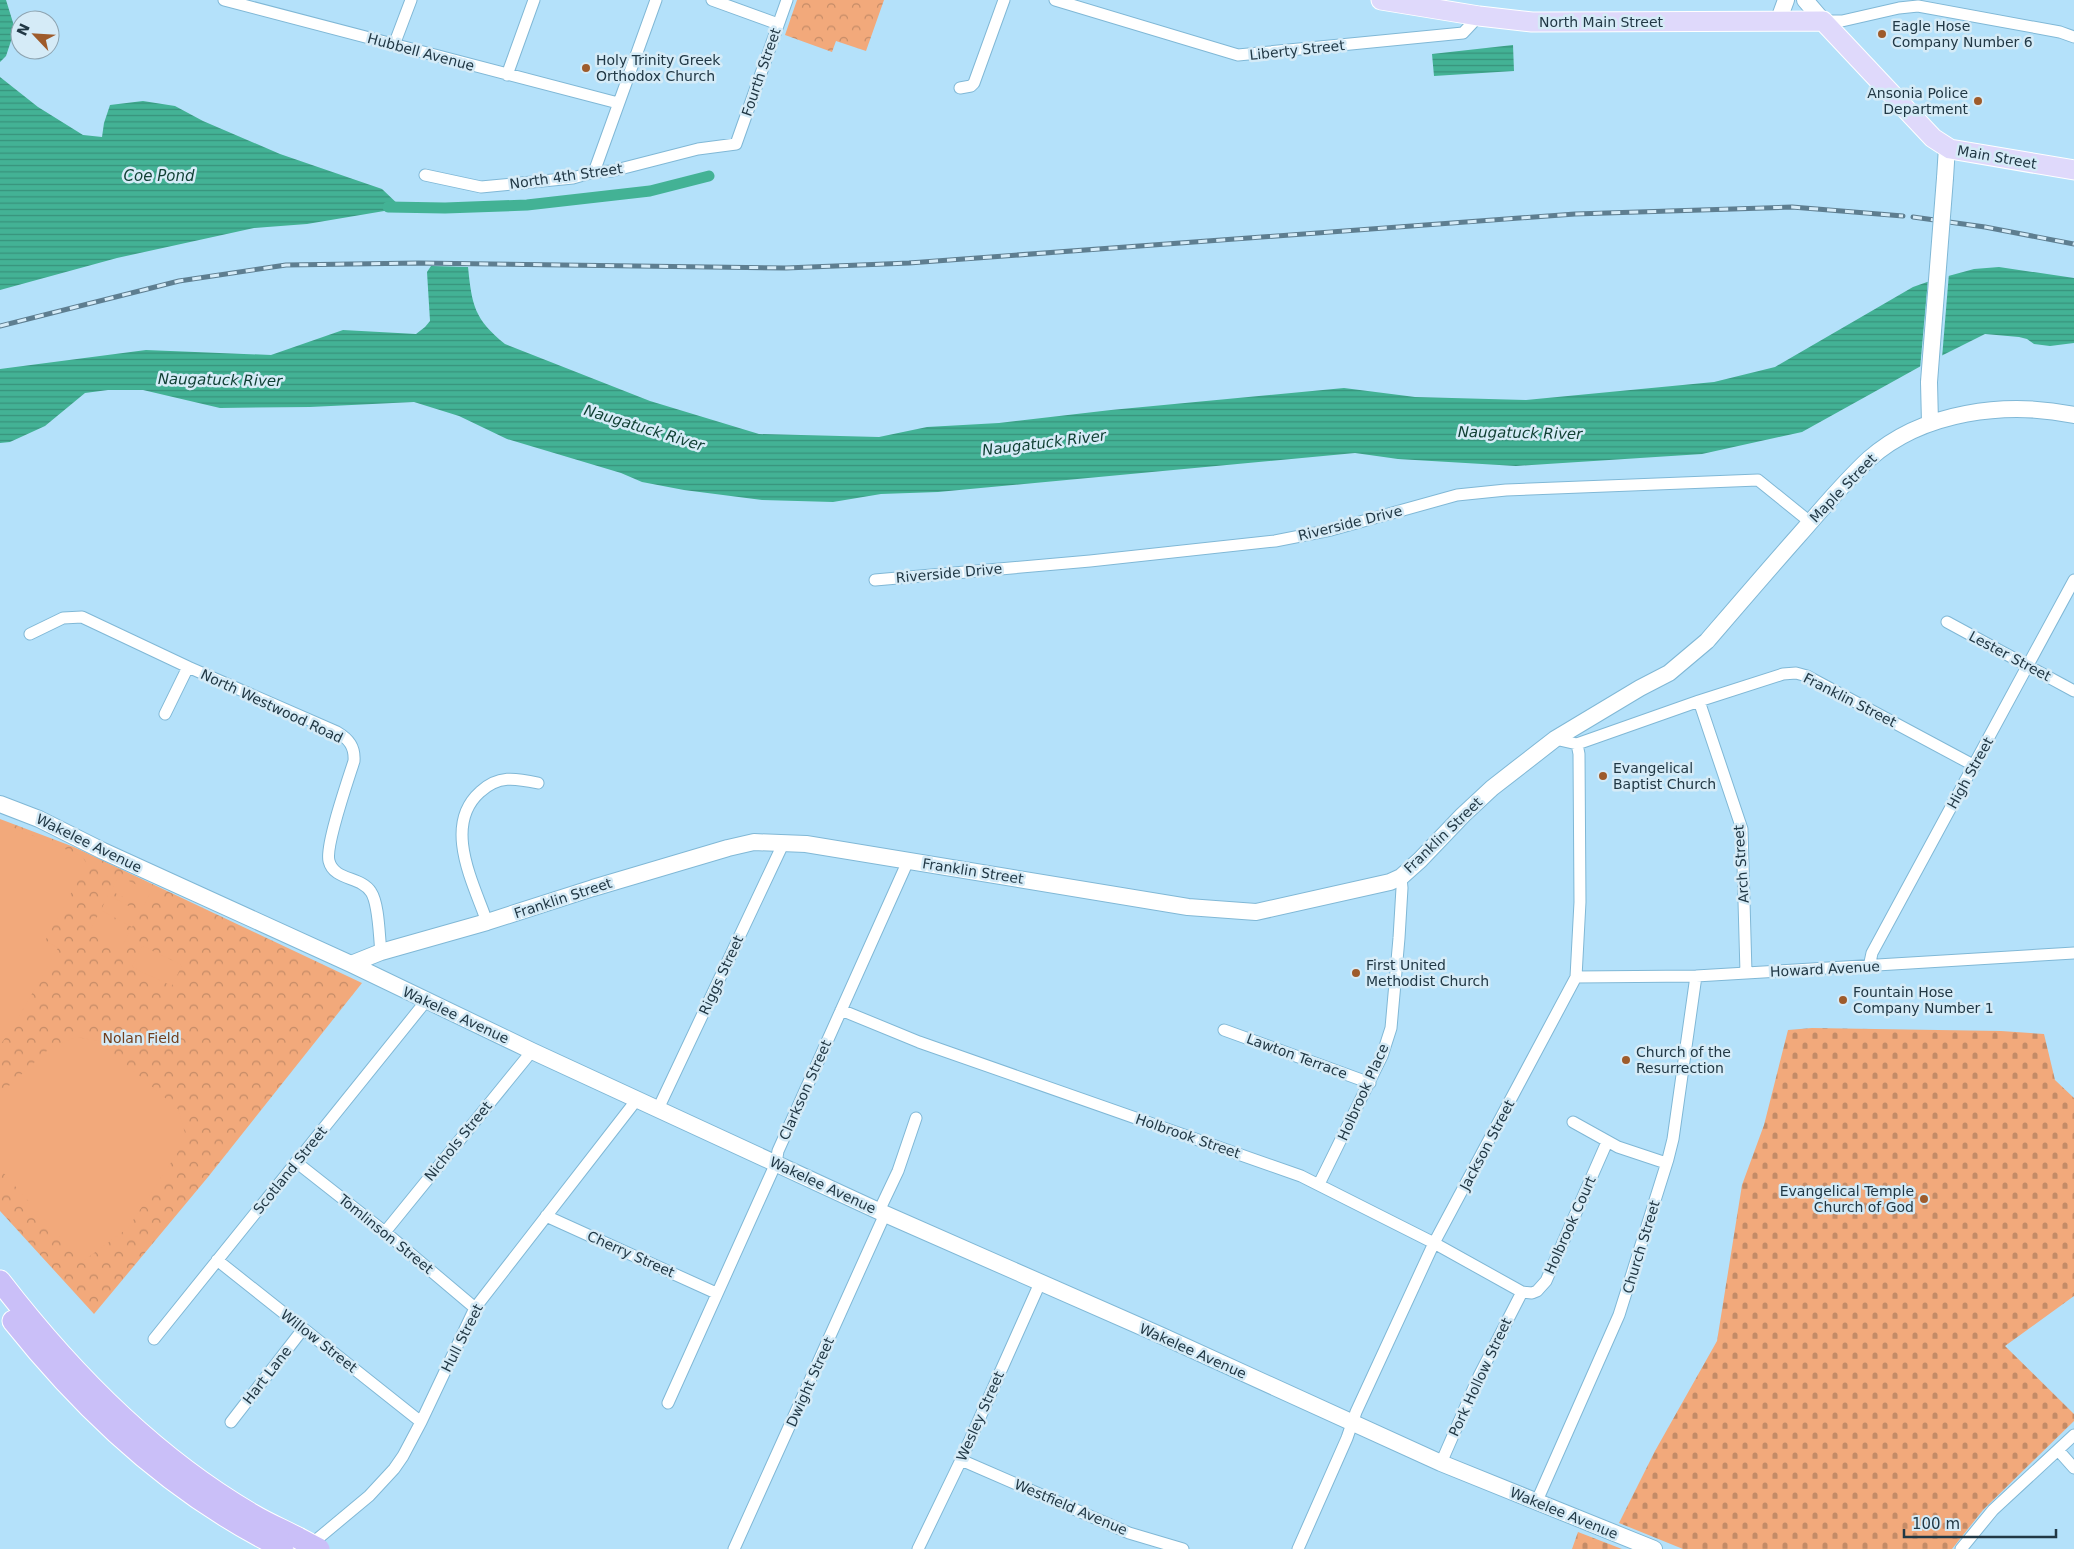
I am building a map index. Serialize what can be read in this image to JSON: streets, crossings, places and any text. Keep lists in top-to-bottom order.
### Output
{
  "streets": {
    "main road": [
      "North Main Street",
      "Main Street",
      "Maple Street",
      "Franklin Street",
      "Wakelee Avenue"
    ],
    "street": [
      "Liberty Street",
      "Hubbell Avenue",
      "Fourth Street",
      "North 4th Street",
      "Riverside Drive",
      "Lester Street",
      "North Westwood Road",
      "High Street",
      "Arch Street",
      "Howard Avenue",
      "Riggs Street",
      "Lawton Terrace",
      "Clarkson Street",
      "Holbrook Place",
      "Holbrook Street",
      "Nichols Street",
      "Jackson Street",
      "Scotland Street",
      "Holbrook Court",
      "Tomlinson Street",
      "Church Street",
      "Cherry Street",
      "Hull Street",
      "Willow Street",
      "Hart Lane",
      "Pork Hollow Street",
      "Dwight Street",
      "Wesley Street",
      "Westfield Avenue"
    ]
  },
  "crossings": [
    ["North Main Street", "Liberty Street"],
    ["North Main Street", "Main Street"],
    ["Fourth Street", "North 4th Street"],
    ["Maple Street", "Riverside Drive"],
    ["Maple Street", "Franklin Street"],
    ["Lester Street", "High Street"],
    ["Franklin Street", "North Westwood Road"],
    ["Franklin Street", "High Street"],
    ["Franklin Street", "Wakelee Avenue"],
    ["Franklin Street", "Arch Street"],
    ["Franklin Street", "Riggs Street"],
    ["Franklin Street", "Clarkson Street"],
    ["Franklin Street", "Holbrook Place"],
    ["Franklin Street", "Jackson Street"],
    ["High Street", "Howard Avenue"],
    ["Wakelee Avenue", "Riggs Street"],
    ["Wakelee Avenue", "Clarkson Street"],
    ["Wakelee Avenue", "Nichols Street"],
    ["Wakelee Avenue", "Jackson Street"],
    ["Wakelee Avenue", "Scotland Street"],
    ["Wakelee Avenue", "Church Street"],
    ["Wakelee Avenue", "Hull Street"],
    ["Wakelee Avenue", "Pork Hollow Street"],
    ["Wakelee Avenue", "Dwight Street"],
    ["Wakelee Avenue", "Wesley Street"],
    ["Arch Street", "Howard Avenue"],
    ["Howard Avenue", "Jackson Street"],
    ["Howard Avenue", "Church Street"],
    ["Lawton Terrace", "Holbrook Place"],
    ["Clarkson Street", "Holbrook Street"],
    ["Clarkson Street", "Cherry Street"],
    ["Holbrook Place", "Holbrook Street"],
    ["Holbrook Street", "Jackson Street"],
    ["Holbrook Street", "Holbrook Court"],
    ["Holbrook Street", "Pork Hollow Street"],
    ["Nichols Street", "Tomlinson Street"],
    ["Scotland Street", "Tomlinson Street"],
    ["Scotland Street", "Willow Street"],
    ["Holbrook Court", "Pork Hollow Street"],
    ["Tomlinson Street", "Hull Street"],
    ["Cherry Street", "Hull Street"],
    ["Hull Street", "Willow Street"],
    ["Willow Street", "Hart Lane"],
    ["Wesley Street", "Westfield Avenue"]
  ],
  "water": ["Coe Pond", "Naugatuck River"],
  "parks": ["Nolan Field"],
  "places": [
    "Eagle Hose Company Number 6",
    "Holy Trinity Greek Orthodox Church",
    "Ansonia Police Department",
    "Evangelical Baptist Church",
    "First United Methodist Church",
    "Fountain Hose Company Number 1",
    "Church of the Resurrection",
    "Evangelical Temple Church of God"
  ],
  "scale_bar": "100 m",
  "north": "top left"
}
